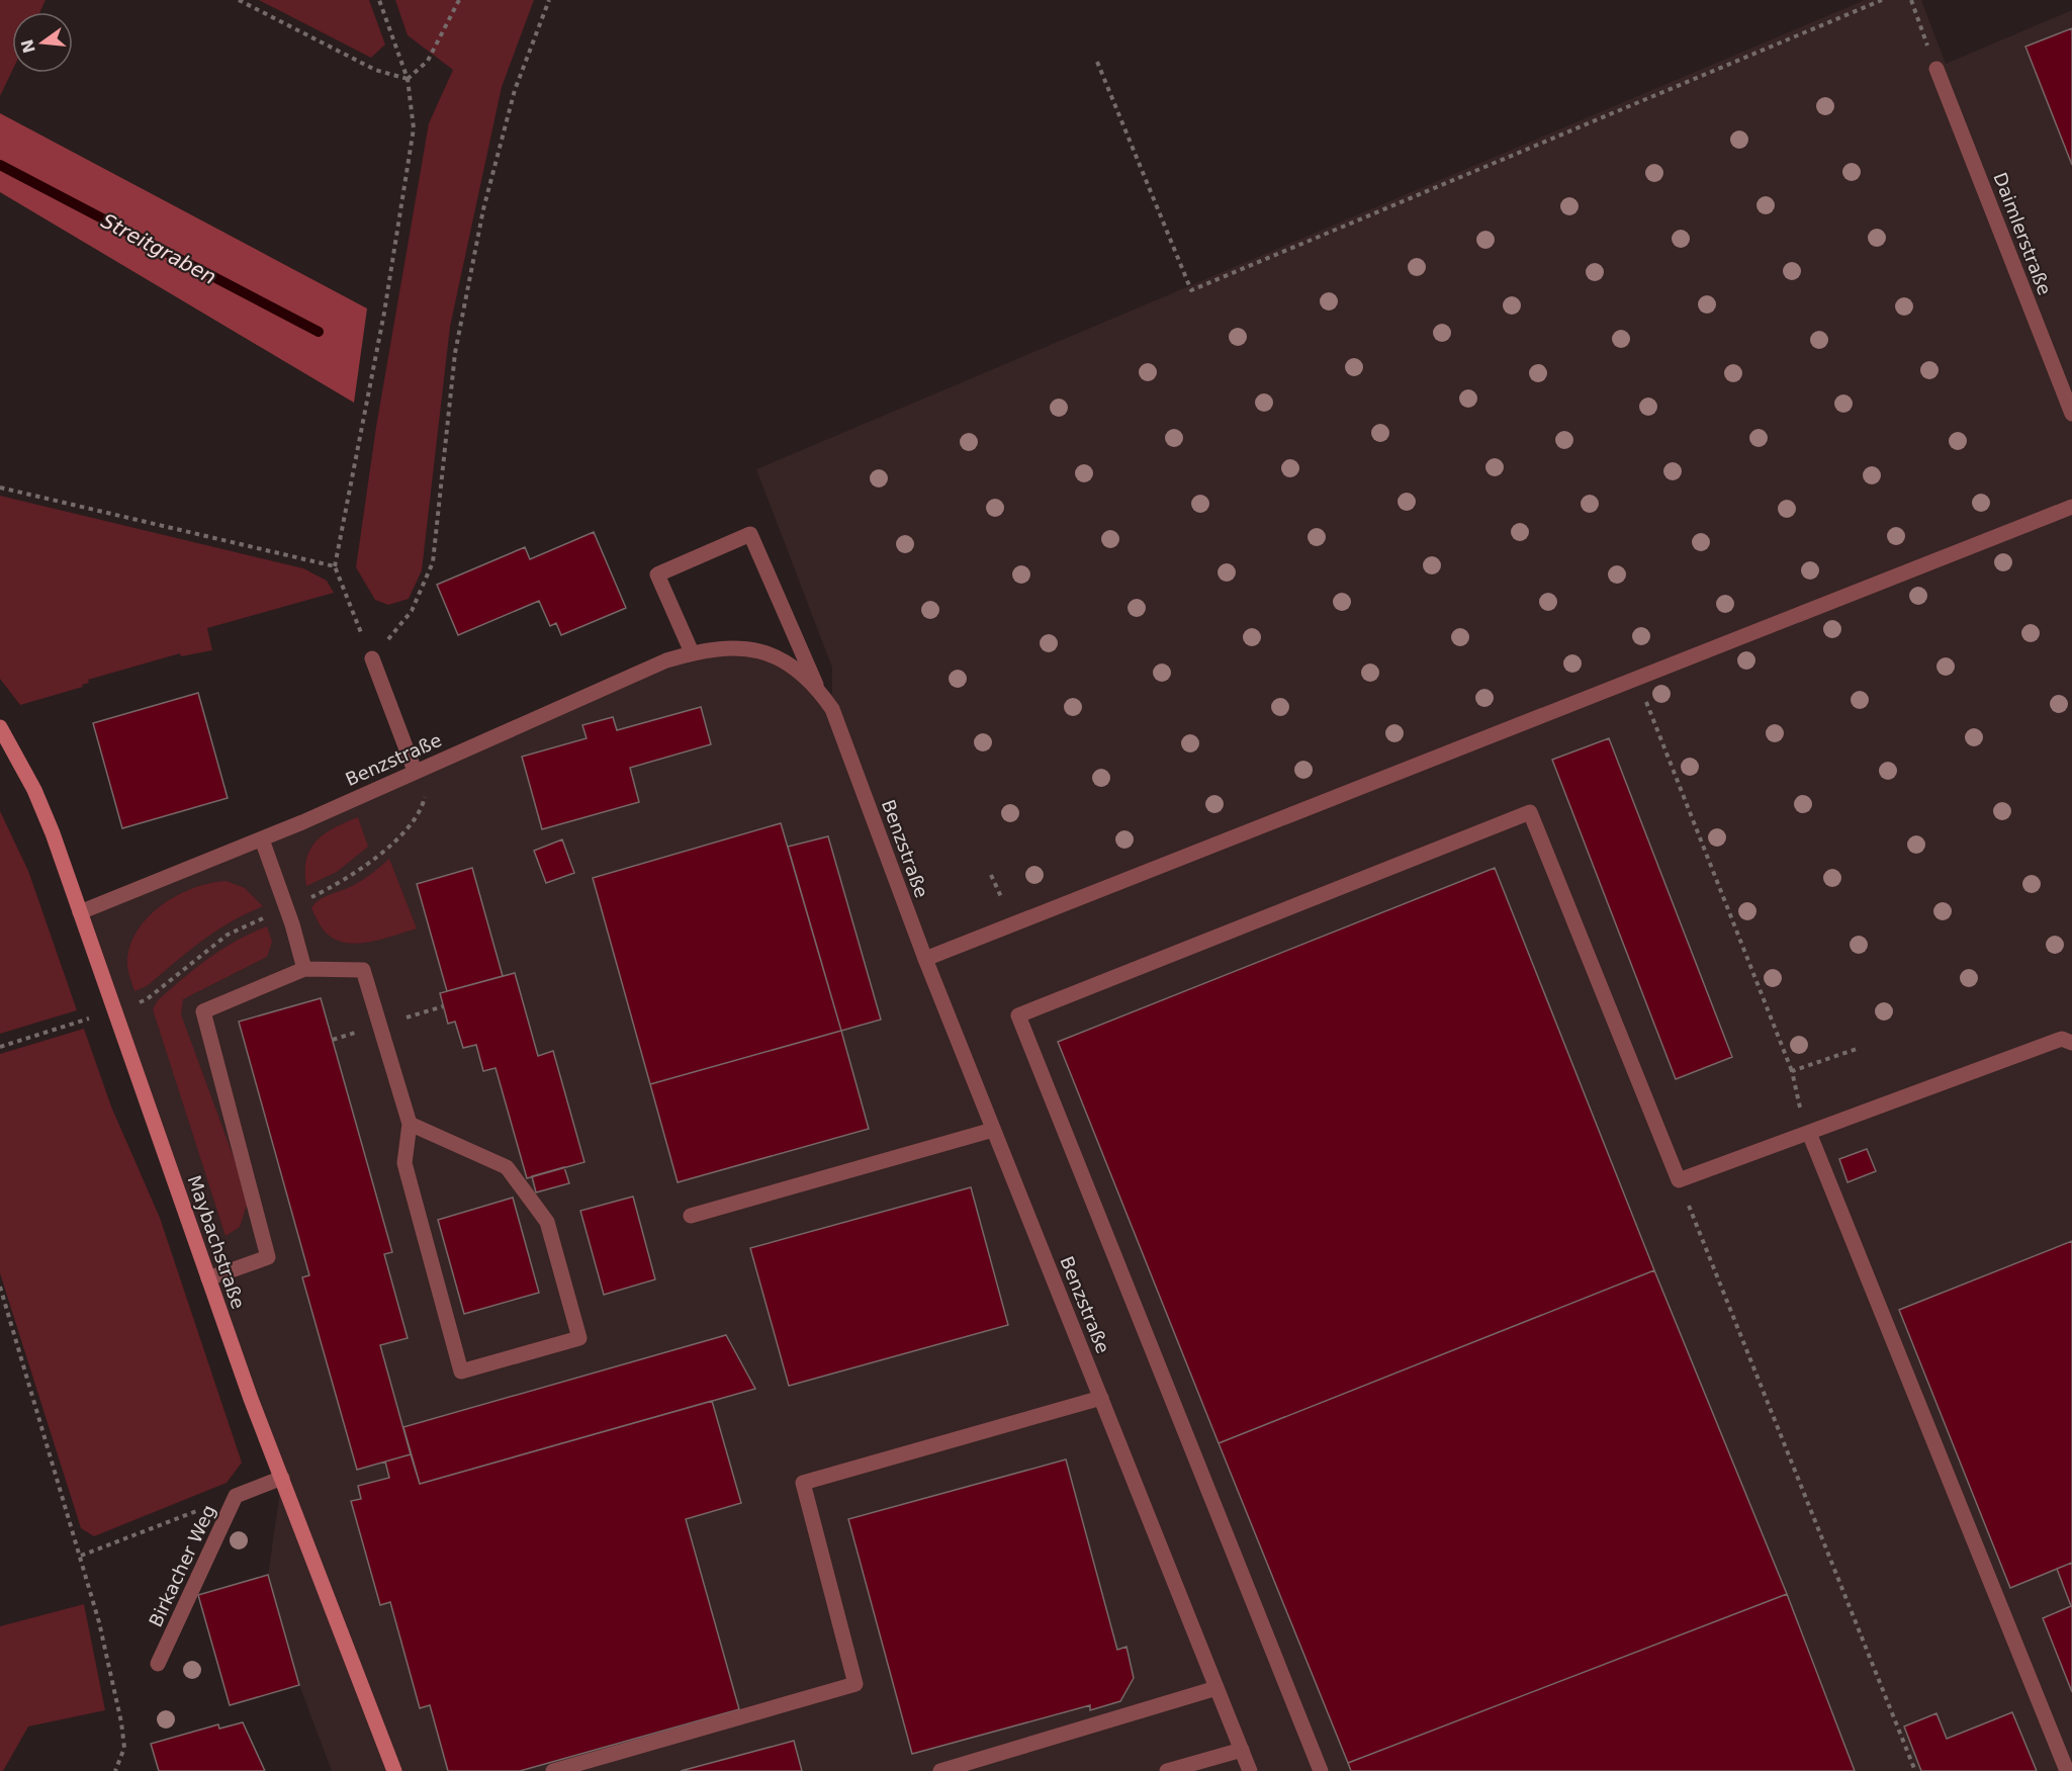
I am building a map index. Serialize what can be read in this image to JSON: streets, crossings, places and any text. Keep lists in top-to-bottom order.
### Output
{
  "streets": {
    "main road": ["Maybachstraße"],
    "street": ["Daimlerstraße", "Benzstraße", "Birkacher Weg"]
  },
  "crossings": [
    ["Benzstraße", "Maybachstraße"],
    ["Maybachstraße", "Birkacher Weg"]
  ],
  "water": ["Streitgraben"],
  "north": "left"
}
